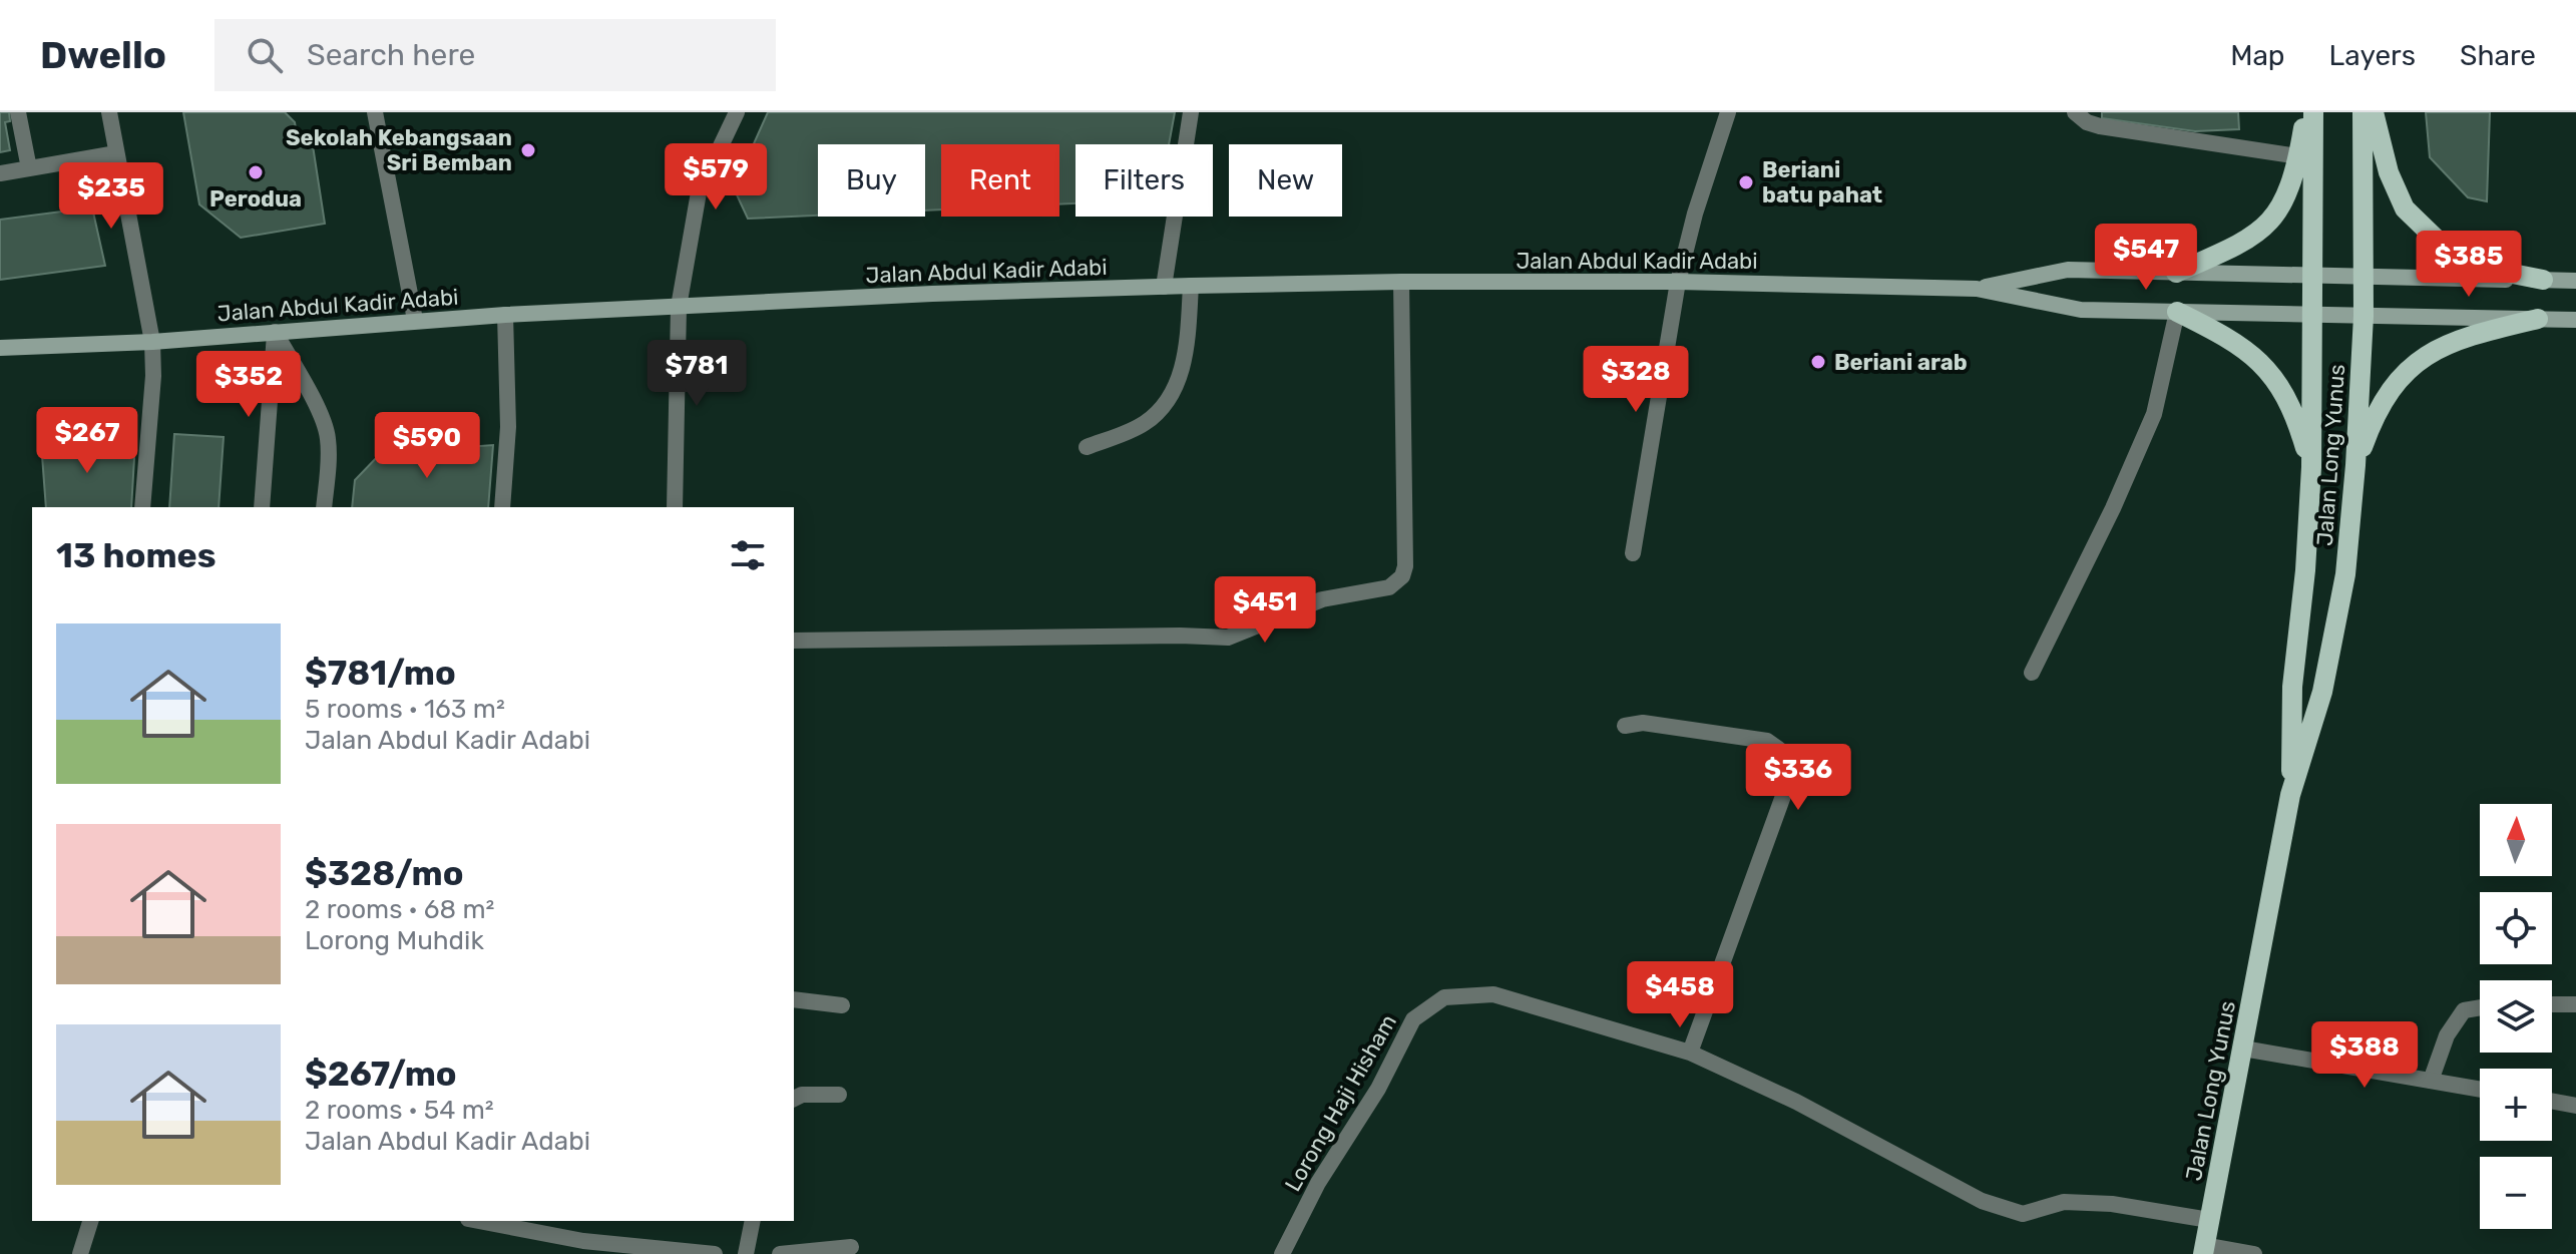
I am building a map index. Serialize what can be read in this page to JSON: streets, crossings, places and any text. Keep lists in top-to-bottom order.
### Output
{
  "streets": {
    "main road": ["Jalan Abdul Kadir Adabi", "Jalan Long Yunus"],
    "street": ["Lorong Haji Hisham"]
  },
  "crossings": [
    ["Jalan Abdul Kadir Adabi", "Jalan Long Yunus"],
    ["Jalan Long Yunus", "Lorong Haji Hisham"]
  ],
  "places": [
    "Sekolah Kebangsaan Sri Bemban",
    "Perodua",
    "Beriani batu pahat",
    "Beriani arab"
  ],
  "north": "top",
  "page": {
    "header": "Dwello",
    "search": "Search here",
    "nav": ["Map", "Layers", "Share"],
    "price": [
      "$579",
      "$235",
      "$547",
      "$385",
      "$781",
      "$328",
      "$352",
      "$267",
      "$590",
      "$451",
      "$336",
      "$458",
      "$388"
    ],
    "chip": [
      "Buy",
      "Rent",
      "Filters",
      "New"
    ],
    "heading": "13 homes",
    "list": [
      {
        "name": "$781/mo",
        "note": "5 rooms · 163 m² · Jalan Abdul Kadir Adabi"
      },
      {
        "name": "$328/mo",
        "note": "2 rooms · 68 m² · Lorong Muhdik"
      },
      {
        "name": "$267/mo",
        "note": "2 rooms · 54 m² · Jalan Abdul Kadir Adabi"
      }
    ],
    "map_buttons": ["+", "−"]
  }
}
